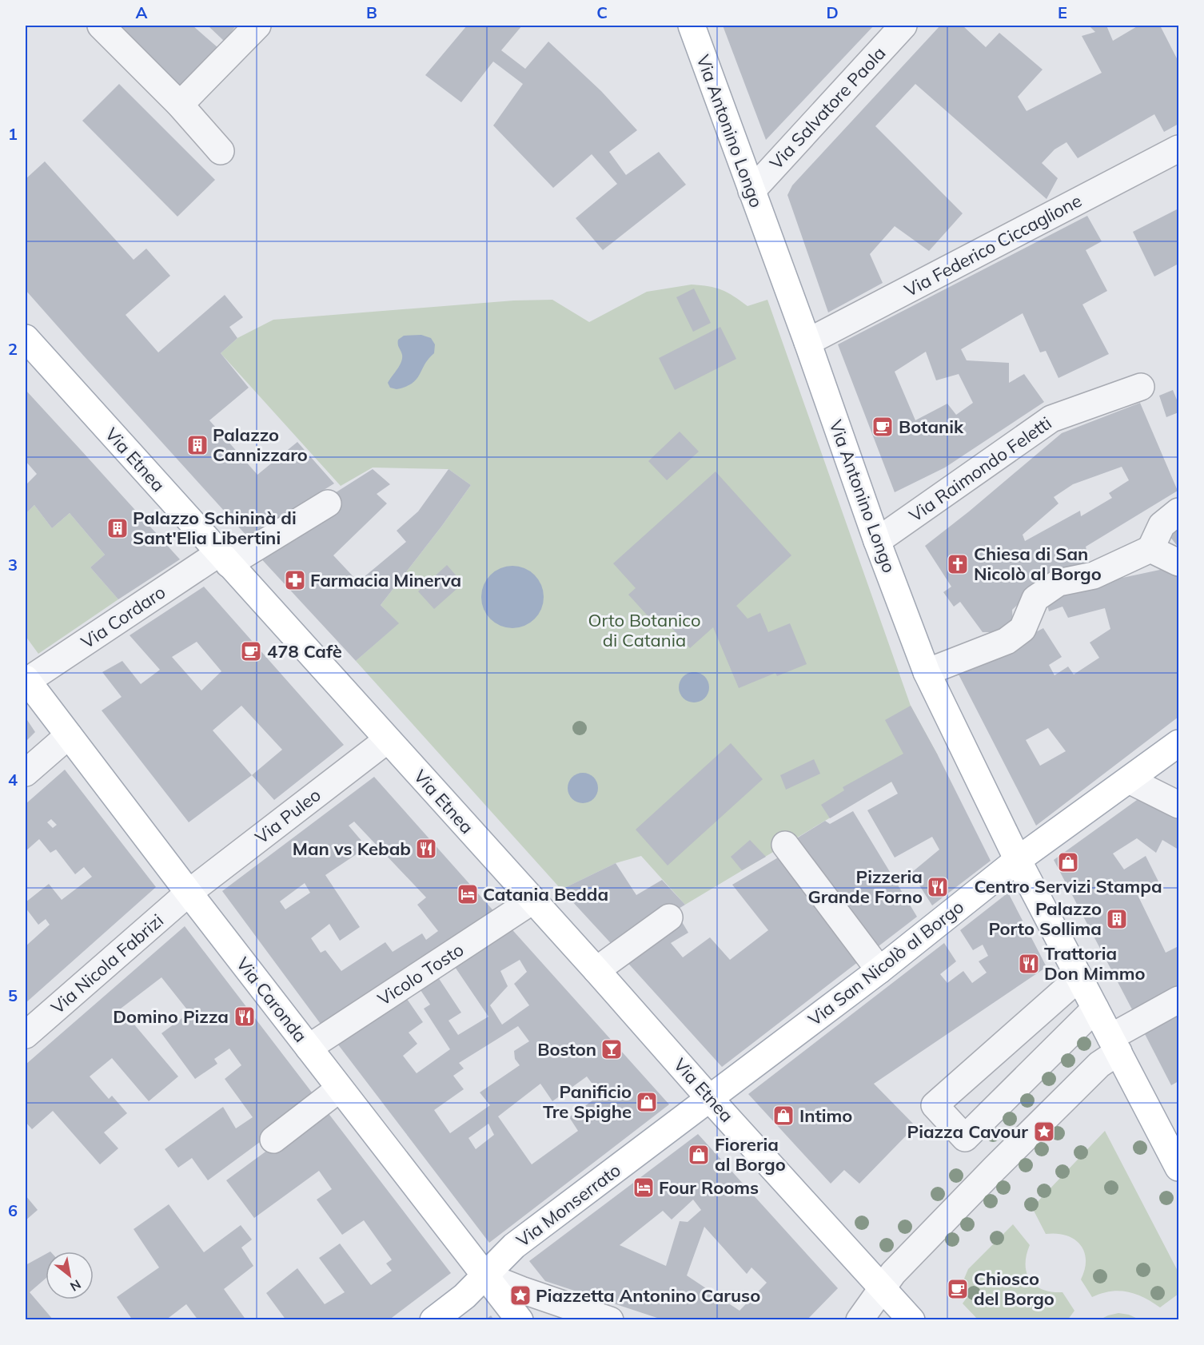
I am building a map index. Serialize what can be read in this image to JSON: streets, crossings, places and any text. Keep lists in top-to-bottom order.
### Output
{
  "streets": {
    "main road": [
      "Via Antonino Longo",
      "Via Etnea",
      "Via San Nicolò al Borgo",
      "Via Caronda",
      "Via Monserrato"
    ],
    "street": [
      "Via Salvatore Paola",
      "Via Federico Ciccaglione",
      "Via Raimondo Feletti",
      "Via Cordaro",
      "Via Puleo",
      "Via Nicola Fabrizi",
      "Vicolo Tosto"
    ]
  },
  "crossings": [
    ["Via Salvatore Paola", "Via Antonino Longo"],
    ["Via Antonino Longo", "Via Federico Ciccaglione"],
    ["Via Antonino Longo", "Via Raimondo Feletti"],
    ["Via Antonino Longo", "Via San Nicolò al Borgo"],
    ["Via Etnea", "Via Cordaro"],
    ["Via Etnea", "Via Puleo"],
    ["Via Etnea", "Via San Nicolò al Borgo"],
    ["Via Etnea", "Vicolo Tosto"],
    ["Via Etnea", "Via Monserrato"],
    ["Via Cordaro", "Via Caronda"],
    ["Via Puleo", "Via Nicola Fabrizi"],
    ["Via Puleo", "Via Caronda"],
    ["Via San Nicolò al Borgo", "Via Monserrato"],
    ["Via Nicola Fabrizi", "Via Caronda"],
    ["Vicolo Tosto", "Via Caronda"],
    ["Via Caronda", "Via Monserrato"]
  ],
  "parks": ["Orto Botanico di Catania"],
  "places": {
    "cafe": ["Botanik", "478 Cafè", "Chiosco del Borgo"],
    "building": ["Palazzo Cannizzaro", "Palazzo Schininà di Sant'Elia Libertini", "Palazzo Porto Sollima"],
    "church": ["Chiesa di San Nicolò al Borgo"],
    "pharmacy": ["Farmacia Minerva"],
    "restaurant": [
      "Man vs Kebab",
      "Pizzeria Grande Forno",
      "Trattoria Don Mimmo",
      "Domino Pizza"
    ],
    "shop": [
      "Centro Servizi Stampa",
      "Panificio Tre Spighe",
      "Intimo",
      "Fioreria al Borgo"
    ],
    "hotel": ["Catania Bedda", "Four Rooms"],
    "bar": ["Boston"],
    "place": ["Piazza Cavour", "Piazzetta Antonino Caruso"]
  },
  "north": "bottom right",
  "grid": {
    "columns": [
      "A",
      "B",
      "C",
      "D",
      "E"
    ],
    "rows": [
      "1",
      "2",
      "3",
      "4",
      "5",
      "6"
    ]
  }
}
